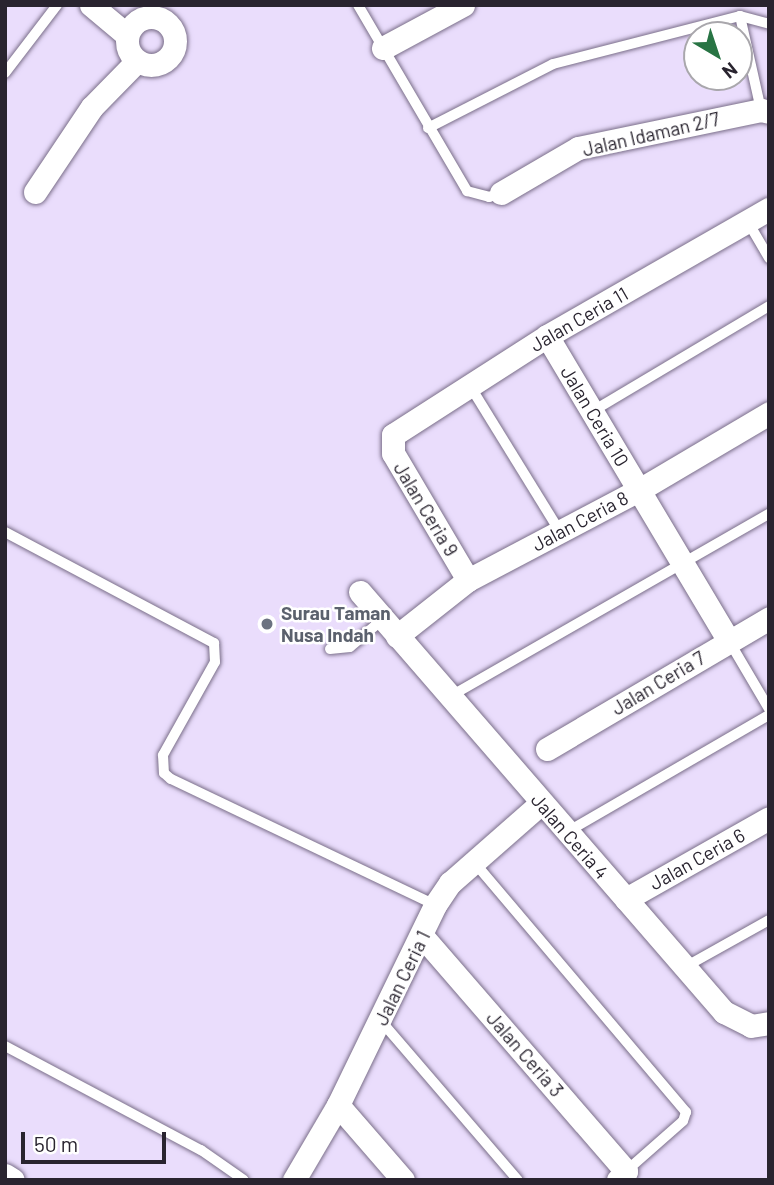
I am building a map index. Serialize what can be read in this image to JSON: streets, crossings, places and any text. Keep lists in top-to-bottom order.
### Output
{
  "streets": {
    "street": [
      "Jalan Idaman 2/7",
      "Jalan Ceria 11",
      "Jalan Ceria 10",
      "Jalan Ceria 9",
      "Jalan Ceria 8",
      "Jalan Ceria 7",
      "Jalan Ceria 4",
      "Jalan Ceria 6",
      "Jalan Ceria 1",
      "Jalan Ceria 3"
    ]
  },
  "crossings": [
    ["Jalan Ceria 11", "Jalan Ceria 10"],
    ["Jalan Ceria 11", "Jalan Ceria 9"],
    ["Jalan Ceria 10", "Jalan Ceria 8"],
    ["Jalan Ceria 10", "Jalan Ceria 7"],
    ["Jalan Ceria 9", "Jalan Ceria 8"],
    ["Jalan Ceria 8", "Jalan Ceria 4"],
    ["Jalan Ceria 4", "Jalan Ceria 6"],
    ["Jalan Ceria 4", "Jalan Ceria 1"],
    ["Jalan Ceria 1", "Jalan Ceria 3"]
  ],
  "places": ["Surau Taman Nusa Indah"],
  "scale_bar": "50 m",
  "north": "bottom right"
}
